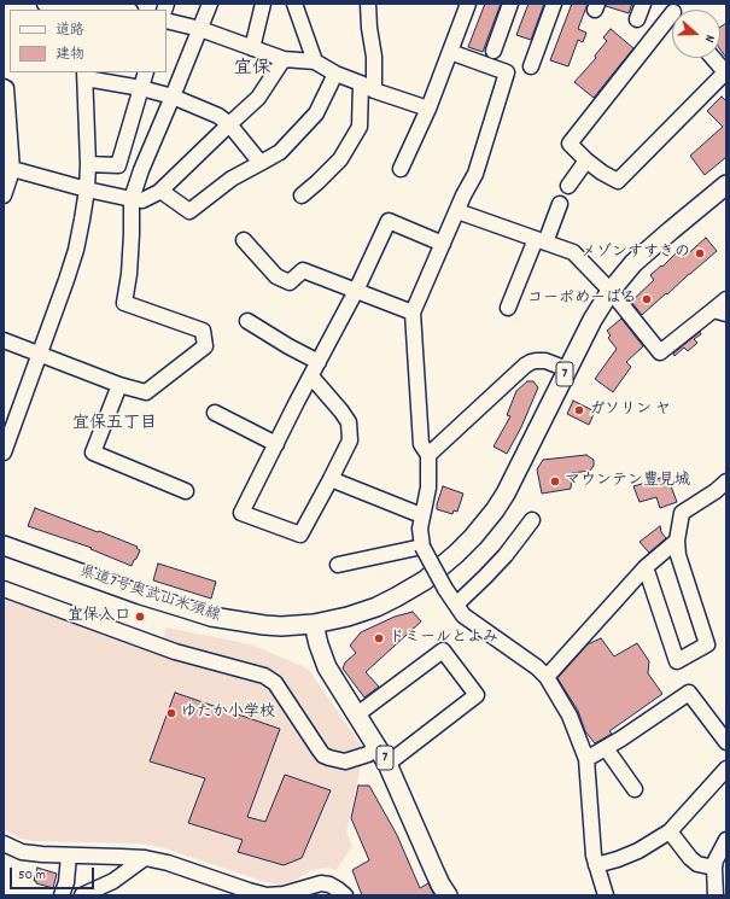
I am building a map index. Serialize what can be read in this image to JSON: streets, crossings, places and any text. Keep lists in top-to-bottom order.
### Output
{
  "streets": {
    "main road": ["7", "県道7号奥武山米須線"]
  },
  "crossings": [
    ["7", "県道7号奥武山米須線"]
  ],
  "districts": ["宜保", "宜保五丁目"],
  "places": [
    "メゾンすすきの",
    "コーポめーばる",
    "ガソリン ヤ",
    "マウンテン豊見城",
    "宜保入口",
    "ドミールとよみ",
    "ゆたか小学校"
  ],
  "legend": ["道路", "建物"],
  "scale_bar": "50 m",
  "north": "right"
}
